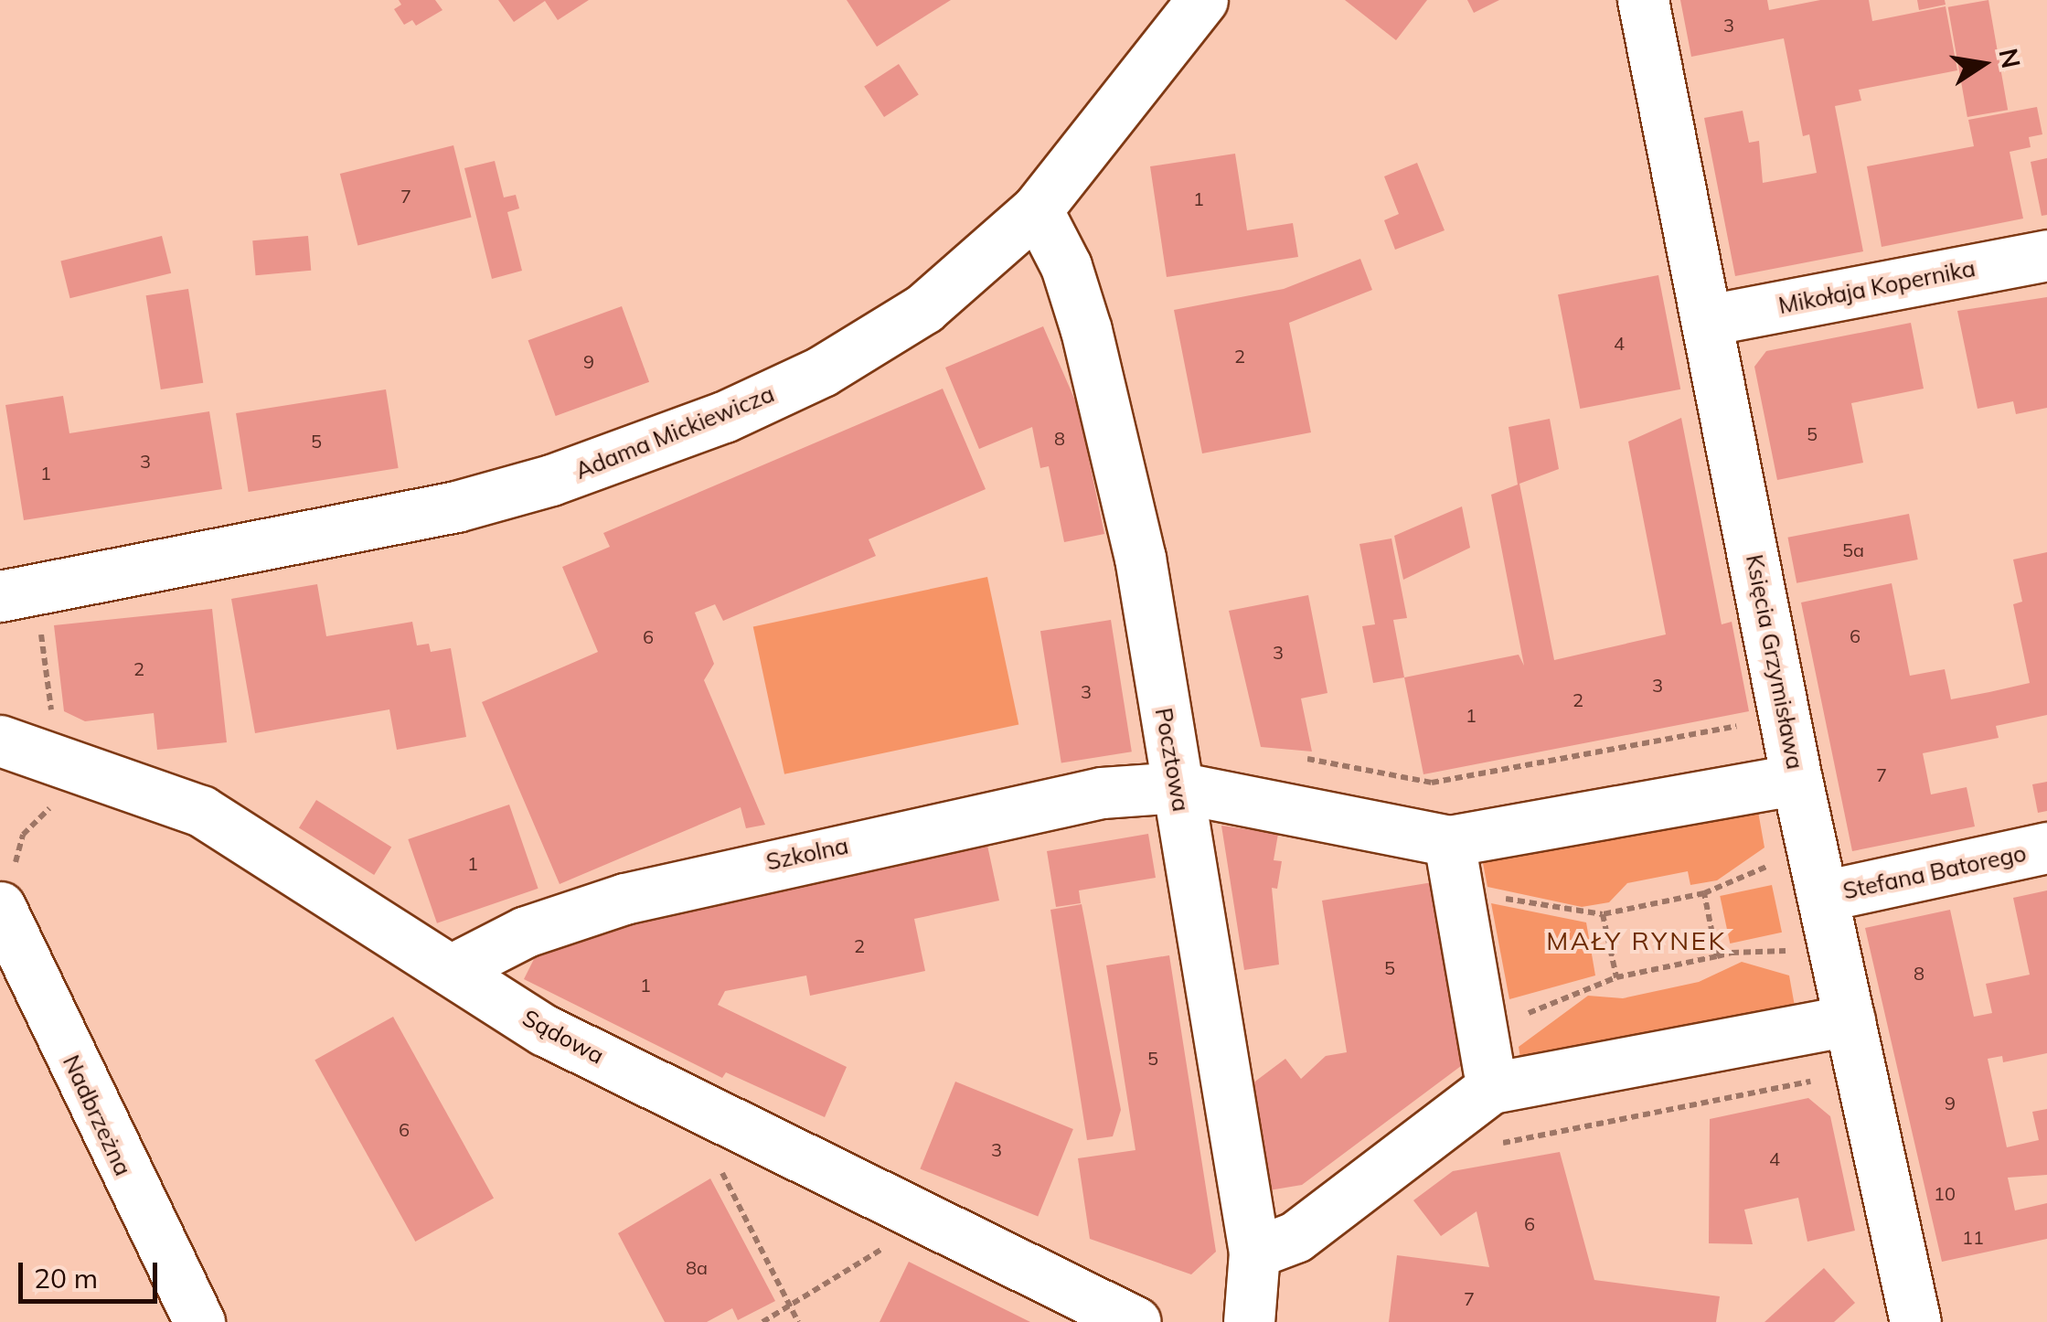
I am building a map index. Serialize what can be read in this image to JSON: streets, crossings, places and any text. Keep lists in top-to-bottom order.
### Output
{
  "streets": {
    "street": [
      "Mikołaja Kopernika",
      "Adama Mickiewicza",
      "Księcia Grzymisława",
      "Pocztowa",
      "Szkolna",
      "Stefana Batorego",
      "Sądowa",
      "Nadbrzeżna"
    ]
  },
  "crossings": [
    ["Mikołaja Kopernika", "Księcia Grzymisława"],
    ["Adama Mickiewicza", "Pocztowa"],
    ["Księcia Grzymisława", "Szkolna"],
    ["Księcia Grzymisława", "Stefana Batorego"],
    ["Pocztowa", "Szkolna"],
    ["Szkolna", "Sądowa"]
  ],
  "districts": ["MAŁY RYNEK"],
  "house_numbers": [
    "3",
    "7",
    "1",
    "4",
    "2",
    "9",
    "5",
    "8",
    "5",
    "3",
    "1",
    "5a",
    "6",
    "6",
    "3",
    "2",
    "3",
    "3",
    "2",
    "1",
    "7",
    "1",
    "2",
    "5",
    "8",
    "1",
    "5",
    "9",
    "6",
    "3",
    "4",
    "10",
    "6",
    "11",
    "8a",
    "7"
  ],
  "scale_bar": "20 m",
  "north": "right"
}
